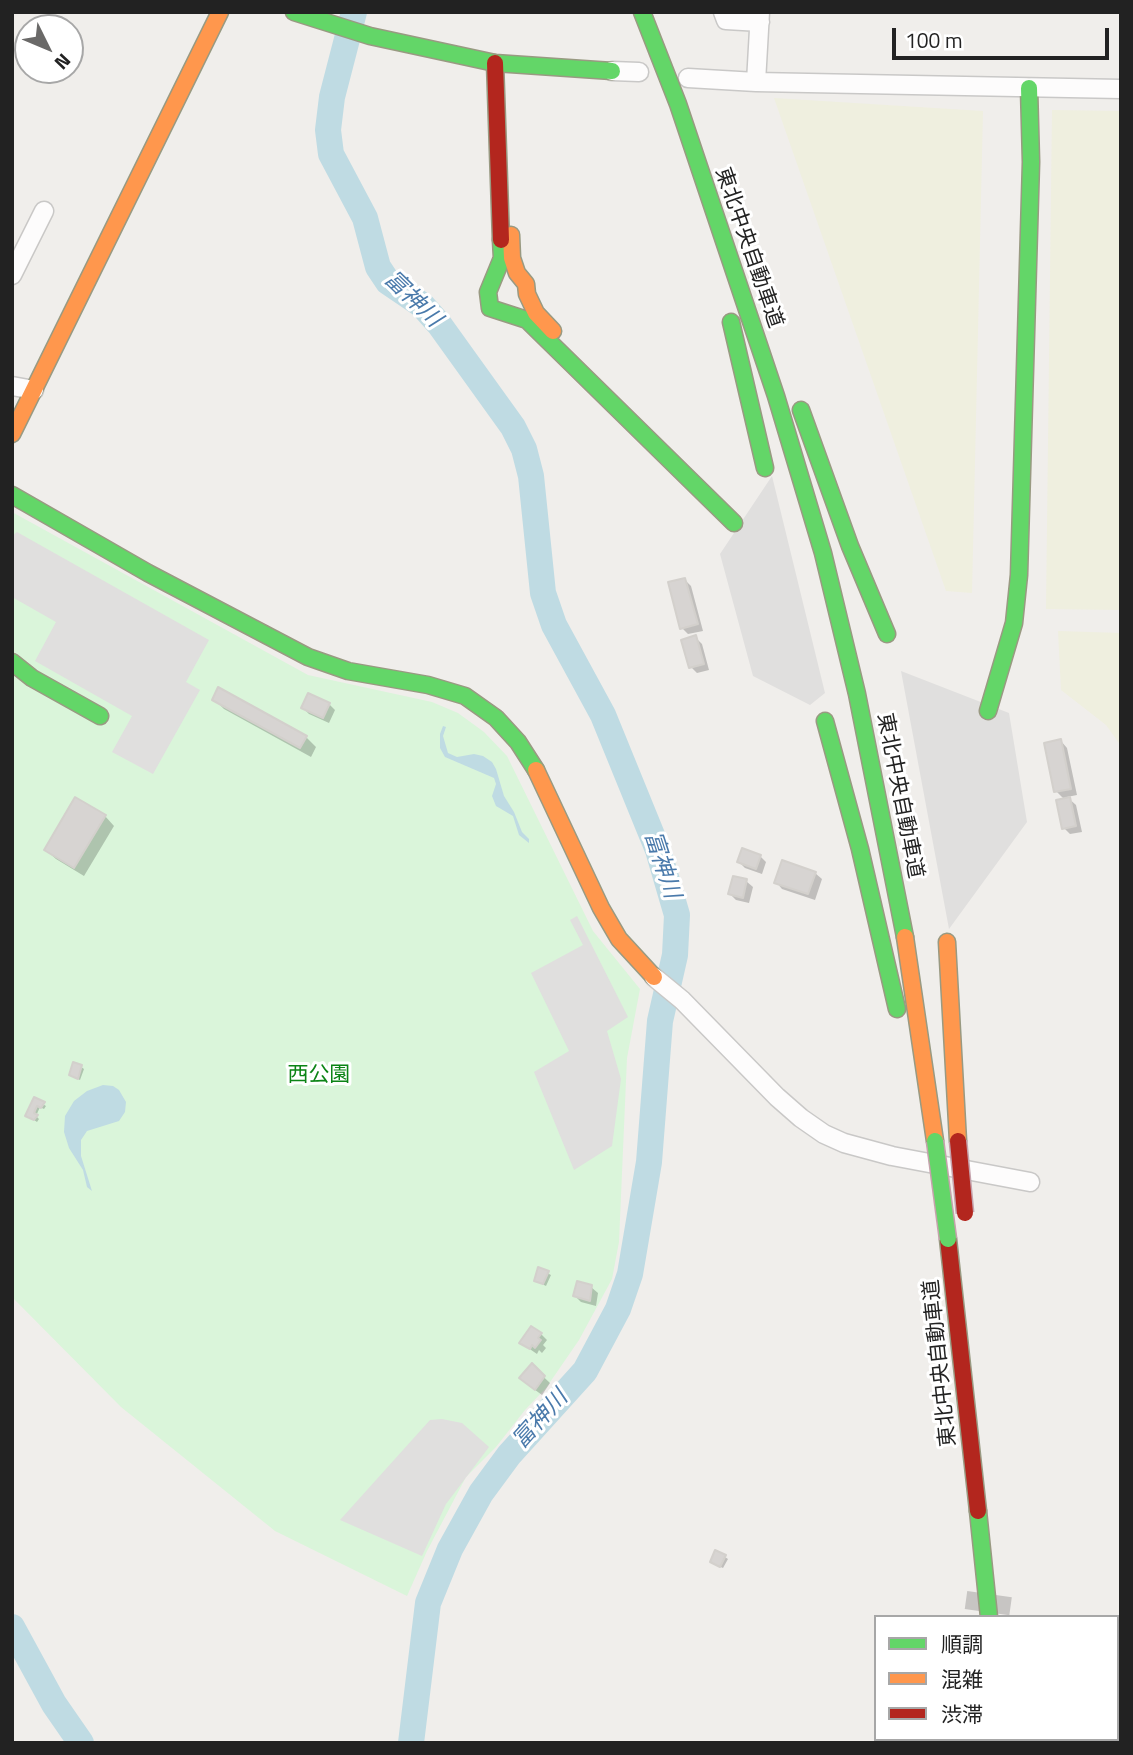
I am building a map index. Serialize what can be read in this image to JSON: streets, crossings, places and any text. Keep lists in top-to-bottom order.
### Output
{
  "streets": {
    "main road": ["東北中央自動車道"]
  },
  "water": ["富神川"],
  "parks": ["西公園"],
  "legend": ["順調", "混雑", "渋滞"],
  "scale_bar": "100 m",
  "north": "bottom right"
}
